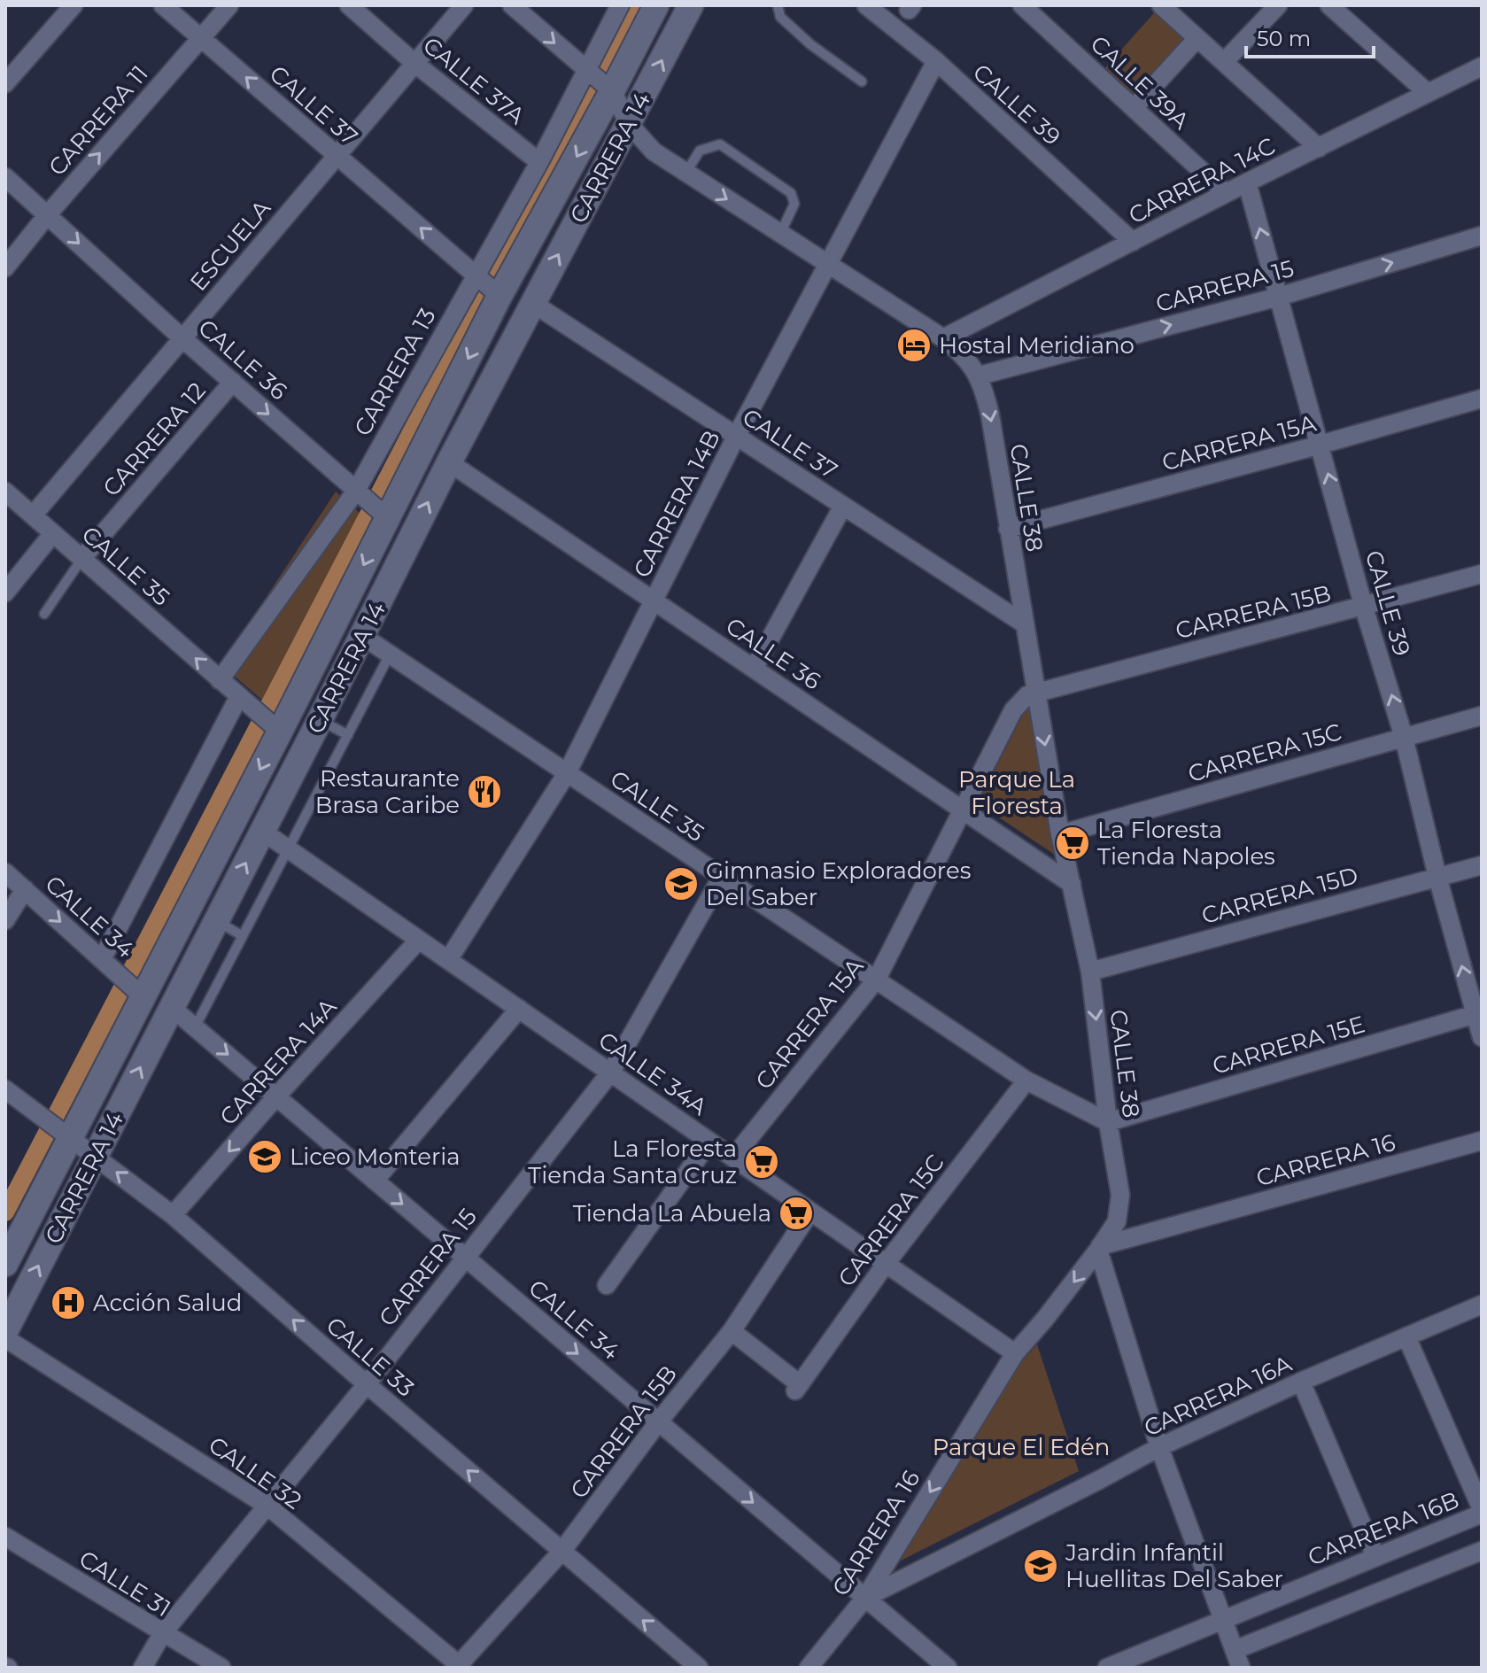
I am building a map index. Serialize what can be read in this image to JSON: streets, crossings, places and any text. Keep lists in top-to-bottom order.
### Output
{
  "streets": {
    "main road": ["CARRERA 14"],
    "street": [
      "CALLE 37A",
      "CALLE 39A",
      "CALLE 39",
      "CALLE 37",
      "CARRERA 11",
      "CARRERA 14C",
      "ESCUELA",
      "CARRERA 15",
      "CALLE 36",
      "CARRERA 13",
      "CARRERA 12",
      "CARRERA 15A",
      "CALLE 38",
      "CARRERA 14B",
      "CALLE 35",
      "CARRERA 15B",
      "CARRERA 15C",
      "CARRERA 15D",
      "CALLE 34",
      "CARRERA 15E",
      "CARRERA 14A",
      "CALLE 34A",
      "CARRERA 16",
      "CALLE 33",
      "CARRERA 16A",
      "CALLE 32",
      "CARRERA 16B",
      "CALLE 31"
    ]
  },
  "crossings": [
    ["CALLE 37A", "ESCUELA"],
    ["CALLE 37A", "CARRERA 13"],
    ["CALLE 39A", "CARRERA 14C"],
    ["CALLE 39", "CARRERA 14C"],
    ["CALLE 39", "CARRERA 15"],
    ["CALLE 39", "CARRERA 15A"],
    ["CALLE 39", "CARRERA 14B"],
    ["CALLE 39", "CARRERA 15B"],
    ["CALLE 39", "CARRERA 15C"],
    ["CALLE 39", "CARRERA 15D"],
    ["CALLE 39", "CARRERA 15E"],
    ["CALLE 37", "CARRERA 11"],
    ["CALLE 37", "CARRERA 14"],
    ["CALLE 37", "ESCUELA"],
    ["CALLE 37", "CARRERA 13"],
    ["CALLE 37", "CALLE 38"],
    ["CALLE 37", "CARRERA 14B"],
    ["CARRERA 11", "CALLE 36"],
    ["CARRERA 14", "CALLE 36"],
    ["CARRERA 14", "CARRERA 13"],
    ["CARRERA 14", "CALLE 38"],
    ["CARRERA 14", "CALLE 35"],
    ["CARRERA 14", "CALLE 34"],
    ["CARRERA 14", "CALLE 34A"],
    ["CARRERA 14", "CALLE 33"],
    ["CARRERA 14C", "CALLE 38"],
    ["ESCUELA", "CALLE 36"],
    ["ESCUELA", "CALLE 35"],
    ["CARRERA 15", "CALLE 38"],
    ["CARRERA 15", "CALLE 35"],
    ["CARRERA 15", "CALLE 34"],
    ["CARRERA 15", "CALLE 34A"],
    ["CARRERA 15", "CALLE 33"],
    ["CARRERA 15", "CALLE 32"],
    ["CARRERA 15", "CALLE 31"],
    ["CALLE 36", "CARRERA 13"],
    ["CALLE 36", "CARRERA 12"],
    ["CALLE 36", "CARRERA 15A"],
    ["CALLE 36", "CALLE 38"],
    ["CALLE 36", "CARRERA 14B"],
    ["CARRERA 13", "CALLE 38"],
    ["CARRERA 13", "CALLE 35"],
    ["CARRERA 12", "CALLE 35"],
    ["CARRERA 15A", "CALLE 38"],
    ["CARRERA 15A", "CALLE 35"],
    ["CARRERA 15A", "CARRERA 15B"],
    ["CARRERA 15A", "CALLE 34A"],
    ["CALLE 38", "CARRERA 14B"],
    ["CALLE 38", "CALLE 35"],
    ["CALLE 38", "CARRERA 15B"],
    ["CALLE 38", "CARRERA 15C"],
    ["CALLE 38", "CARRERA 15D"],
    ["CALLE 38", "CARRERA 15E"],
    ["CALLE 38", "CARRERA 16"],
    ["CARRERA 14B", "CALLE 35"],
    ["CARRERA 14B", "CALLE 34A"],
    ["CALLE 35", "CARRERA 15C"],
    ["CALLE 35", "CARRERA 15E"],
    ["CARRERA 15B", "CARRERA 15C"],
    ["CARRERA 15B", "CALLE 34"],
    ["CARRERA 15B", "CALLE 34A"],
    ["CARRERA 15B", "CALLE 33"],
    ["CARRERA 15B", "CALLE 32"],
    ["CARRERA 15C", "CALLE 34A"],
    ["CALLE 34", "CARRERA 14A"],
    ["CALLE 34", "CARRERA 16"],
    ["CALLE 34", "CARRERA 16A"],
    ["CARRERA 14A", "CALLE 34A"],
    ["CARRERA 14A", "CALLE 33"],
    ["CALLE 34A", "CARRERA 16"],
    ["CARRERA 16", "CARRERA 16A"]
  ],
  "one_way": [
    "CALLE 39",
    "CALLE 37",
    "CALLE 38",
    "CALLE 34",
    "CARRERA 14A",
    "CARRERA 16",
    "CALLE 33"
  ],
  "parks": ["Parque La Floresta", "Parque El Edén"],
  "places": {
    "hotel": ["Hostal Meridiano"],
    "restaurant": ["Restaurante Brasa Caribe"],
    "supermarket": ["La Floresta Tienda Napoles", "La Floresta Tienda Santa Cruz", "Tienda La Abuela"],
    "school or university": ["Gimnasio Exploradores Del Saber", "Liceo Monteria", "Jardin Infantil Huellitas Del Saber"],
    "hospital": ["Acción Salud"]
  },
  "scale_bar": "50 m"
}
